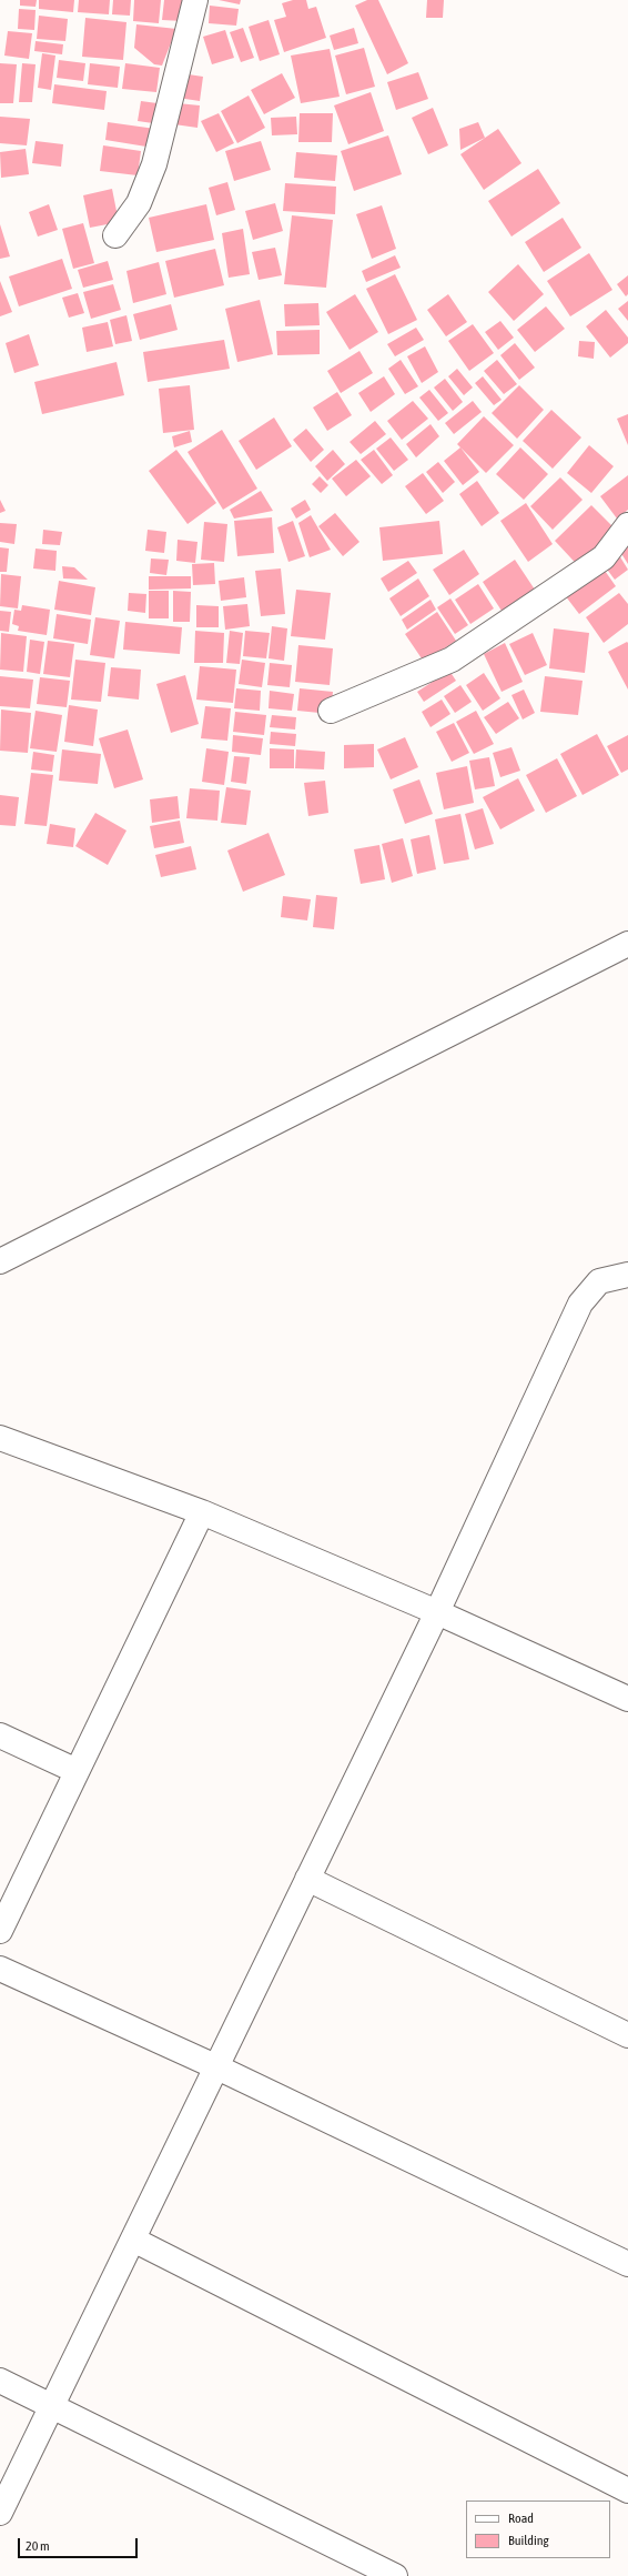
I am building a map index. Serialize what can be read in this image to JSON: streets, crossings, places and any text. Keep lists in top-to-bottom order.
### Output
{
  "legend": ["Road", "Building"],
  "scale_bar": "20 m"
}
